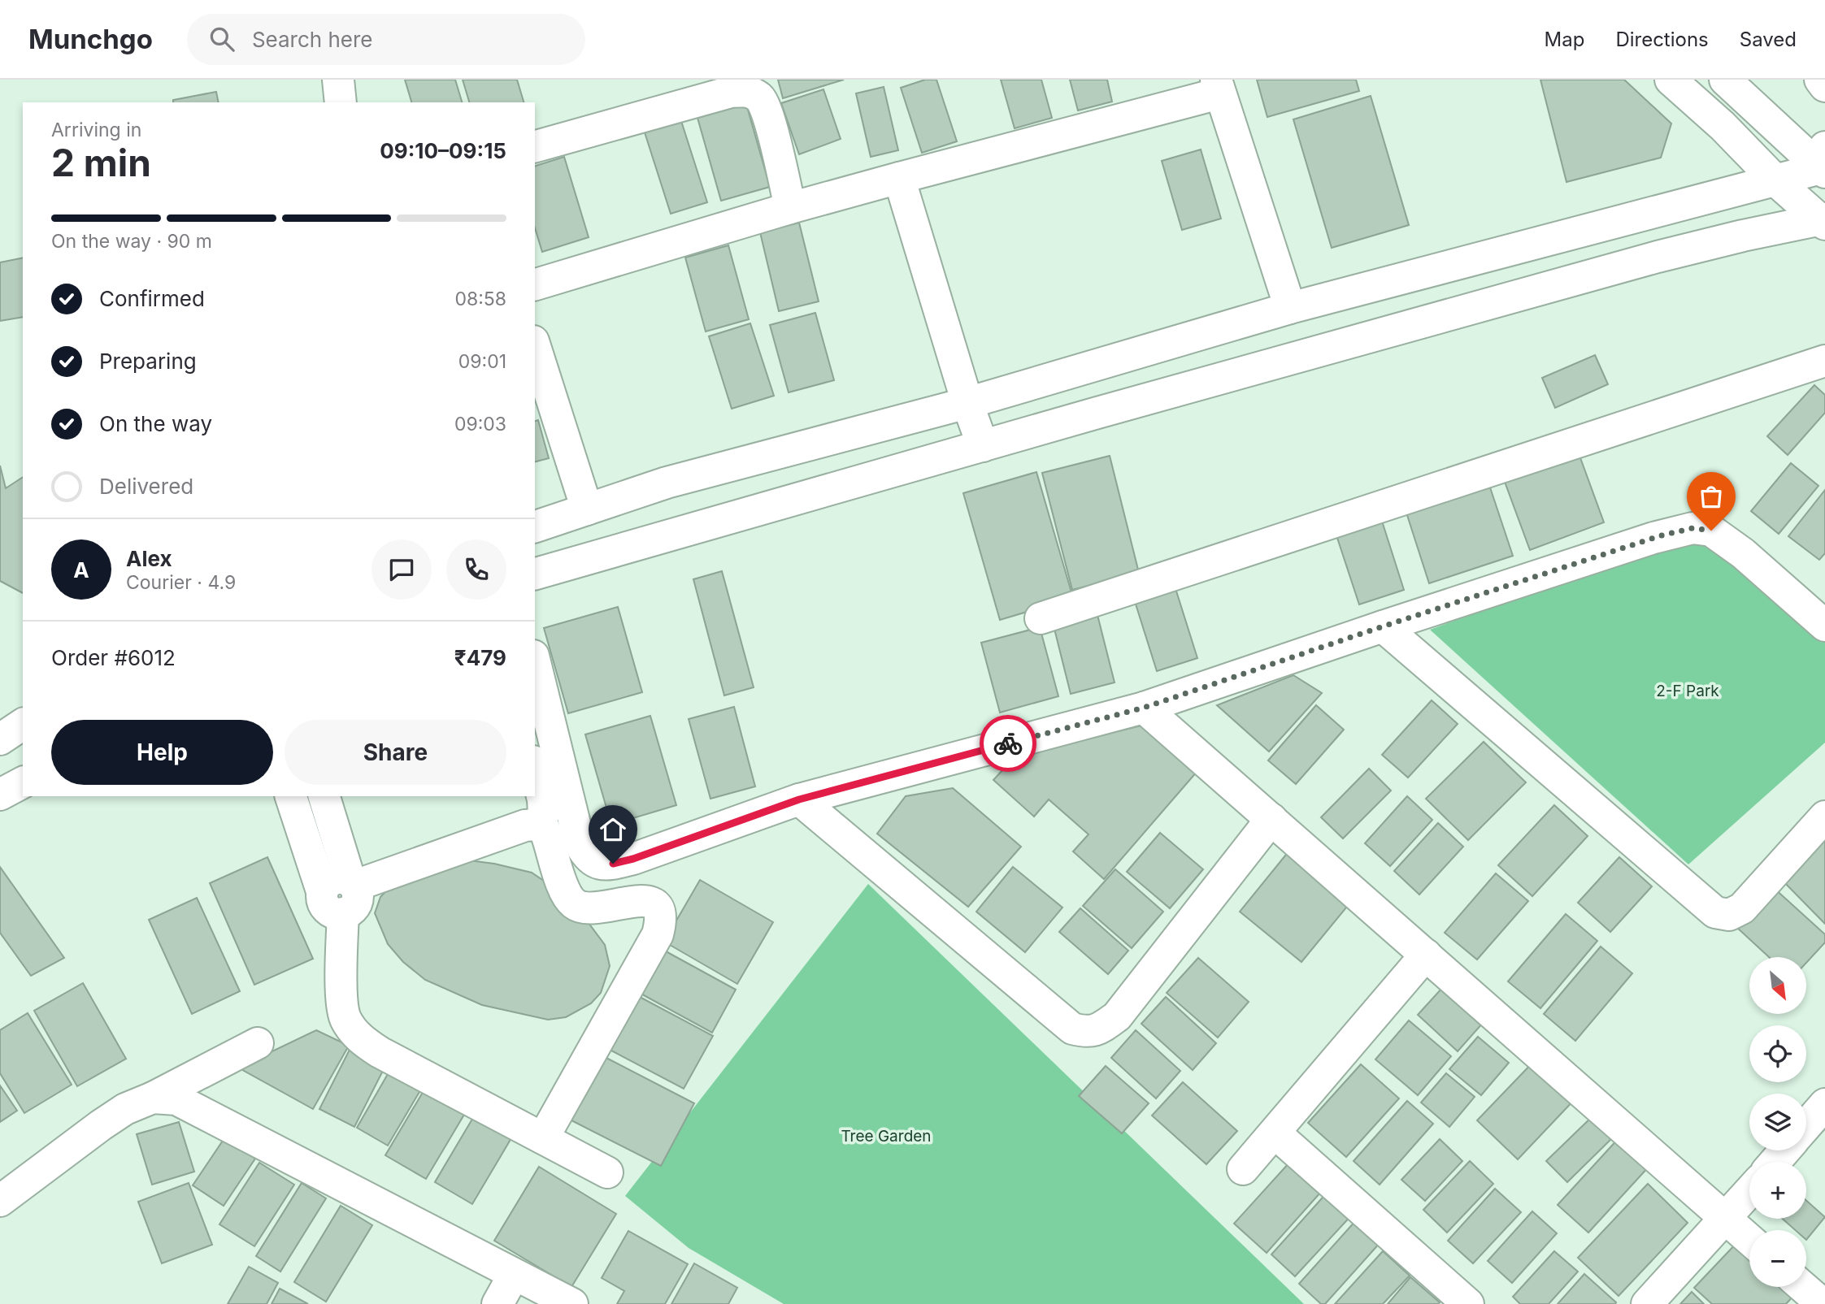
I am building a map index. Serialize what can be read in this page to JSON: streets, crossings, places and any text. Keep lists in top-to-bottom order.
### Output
{
  "parks": ["2-F Park", "Tree Garden"],
  "north": "bottom right",
  "page": {
    "header": "Munchgo",
    "search": "Search here",
    "nav": ["Map", "Directions", "Saved"],
    "heading": ["2 min", "Arriving in", "09:10–09:15"],
    "panel": [
      "Alex",
      "Courier · 4.9",
      "Order #6012",
      "₹479"
    ],
    "bar": "On the way · 90 m",
    "list": [
      ["Confirmed", "08:58"],
      ["Preparing", "09:01"],
      ["On the way", "09:03"],
      "Delivered"
    ],
    "round": "A",
    "buttons": ["Help", "Share"],
    "map_buttons": ["+", "−"]
  }
}
